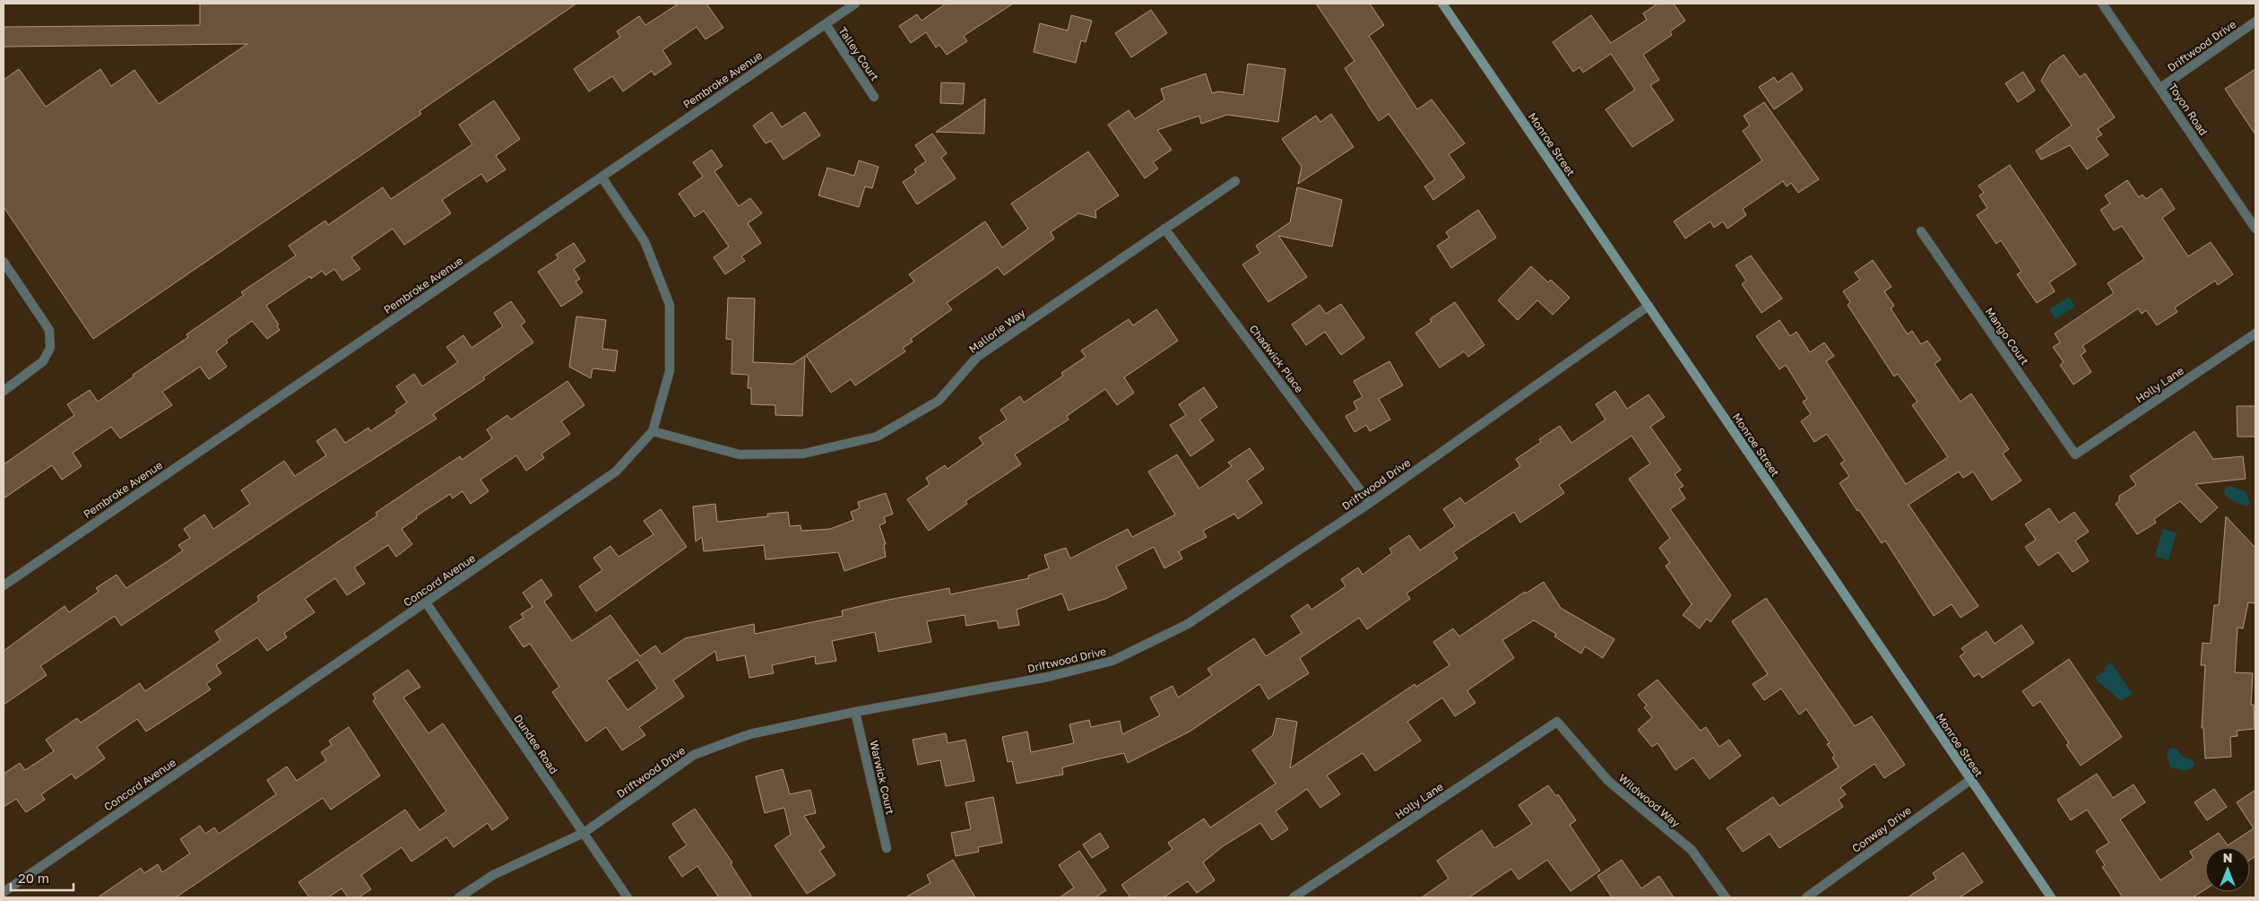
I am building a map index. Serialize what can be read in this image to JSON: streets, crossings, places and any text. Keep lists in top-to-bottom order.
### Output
{
  "streets": {
    "street": [
      "Driftwood Drive",
      "Talley Court",
      "Pembroke Avenue",
      "Toyon Road",
      "Monroe Street",
      "Mallorie Way",
      "Mango Court",
      "Chadwick Place",
      "Holly Lane",
      "Concord Avenue",
      "Dundee Road",
      "Warwick Court",
      "Wildwood Way",
      "Conway Drive"
    ]
  },
  "crossings": [
    ["Driftwood Drive", "Toyon Road"],
    ["Driftwood Drive", "Monroe Street"],
    ["Driftwood Drive", "Chadwick Place"],
    ["Driftwood Drive", "Dundee Road"],
    ["Driftwood Drive", "Warwick Court"],
    ["Talley Court", "Pembroke Avenue"],
    ["Pembroke Avenue", "Concord Avenue"],
    ["Monroe Street", "Conway Drive"],
    ["Mallorie Way", "Chadwick Place"],
    ["Mallorie Way", "Concord Avenue"],
    ["Mango Court", "Holly Lane"],
    ["Holly Lane", "Wildwood Way"],
    ["Concord Avenue", "Dundee Road"]
  ],
  "scale_bar": "20 m",
  "north": "top"
}
